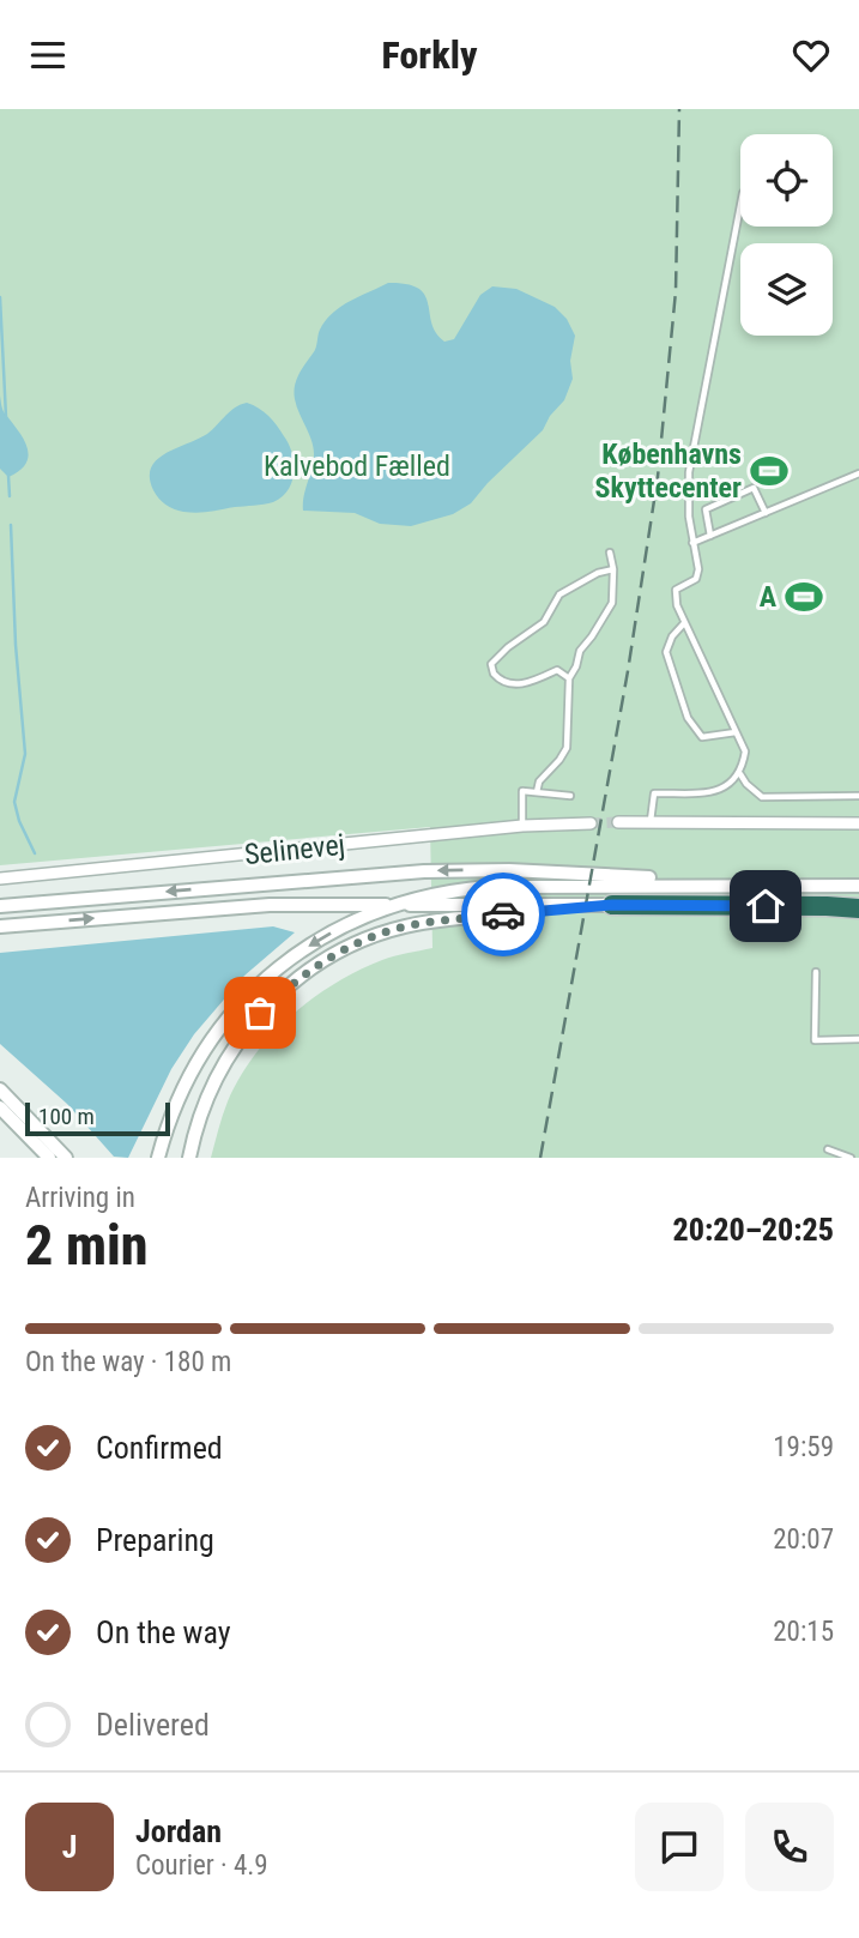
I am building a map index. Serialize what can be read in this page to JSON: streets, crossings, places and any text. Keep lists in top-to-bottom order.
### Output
{
  "streets": {
    "street": ["Selinevej"]
  },
  "parks": ["Kalvebod Fælled"],
  "places": {
    "sports": ["Københavns Skyttecenter", "A"]
  },
  "scale_bar": "100 m",
  "page": {
    "header": "Forkly",
    "scale": "100 m",
    "heading": ["2 min", "Arriving in", "20:20–20:25"],
    "panel": ["Jordan", "Courier · 4.9"],
    "bar": "On the way · 180 m",
    "list": [
      ["Confirmed", "19:59"],
      ["Preparing", "20:07"],
      ["On the way", "20:15"],
      "Delivered"
    ],
    "round": "J"
  }
}
